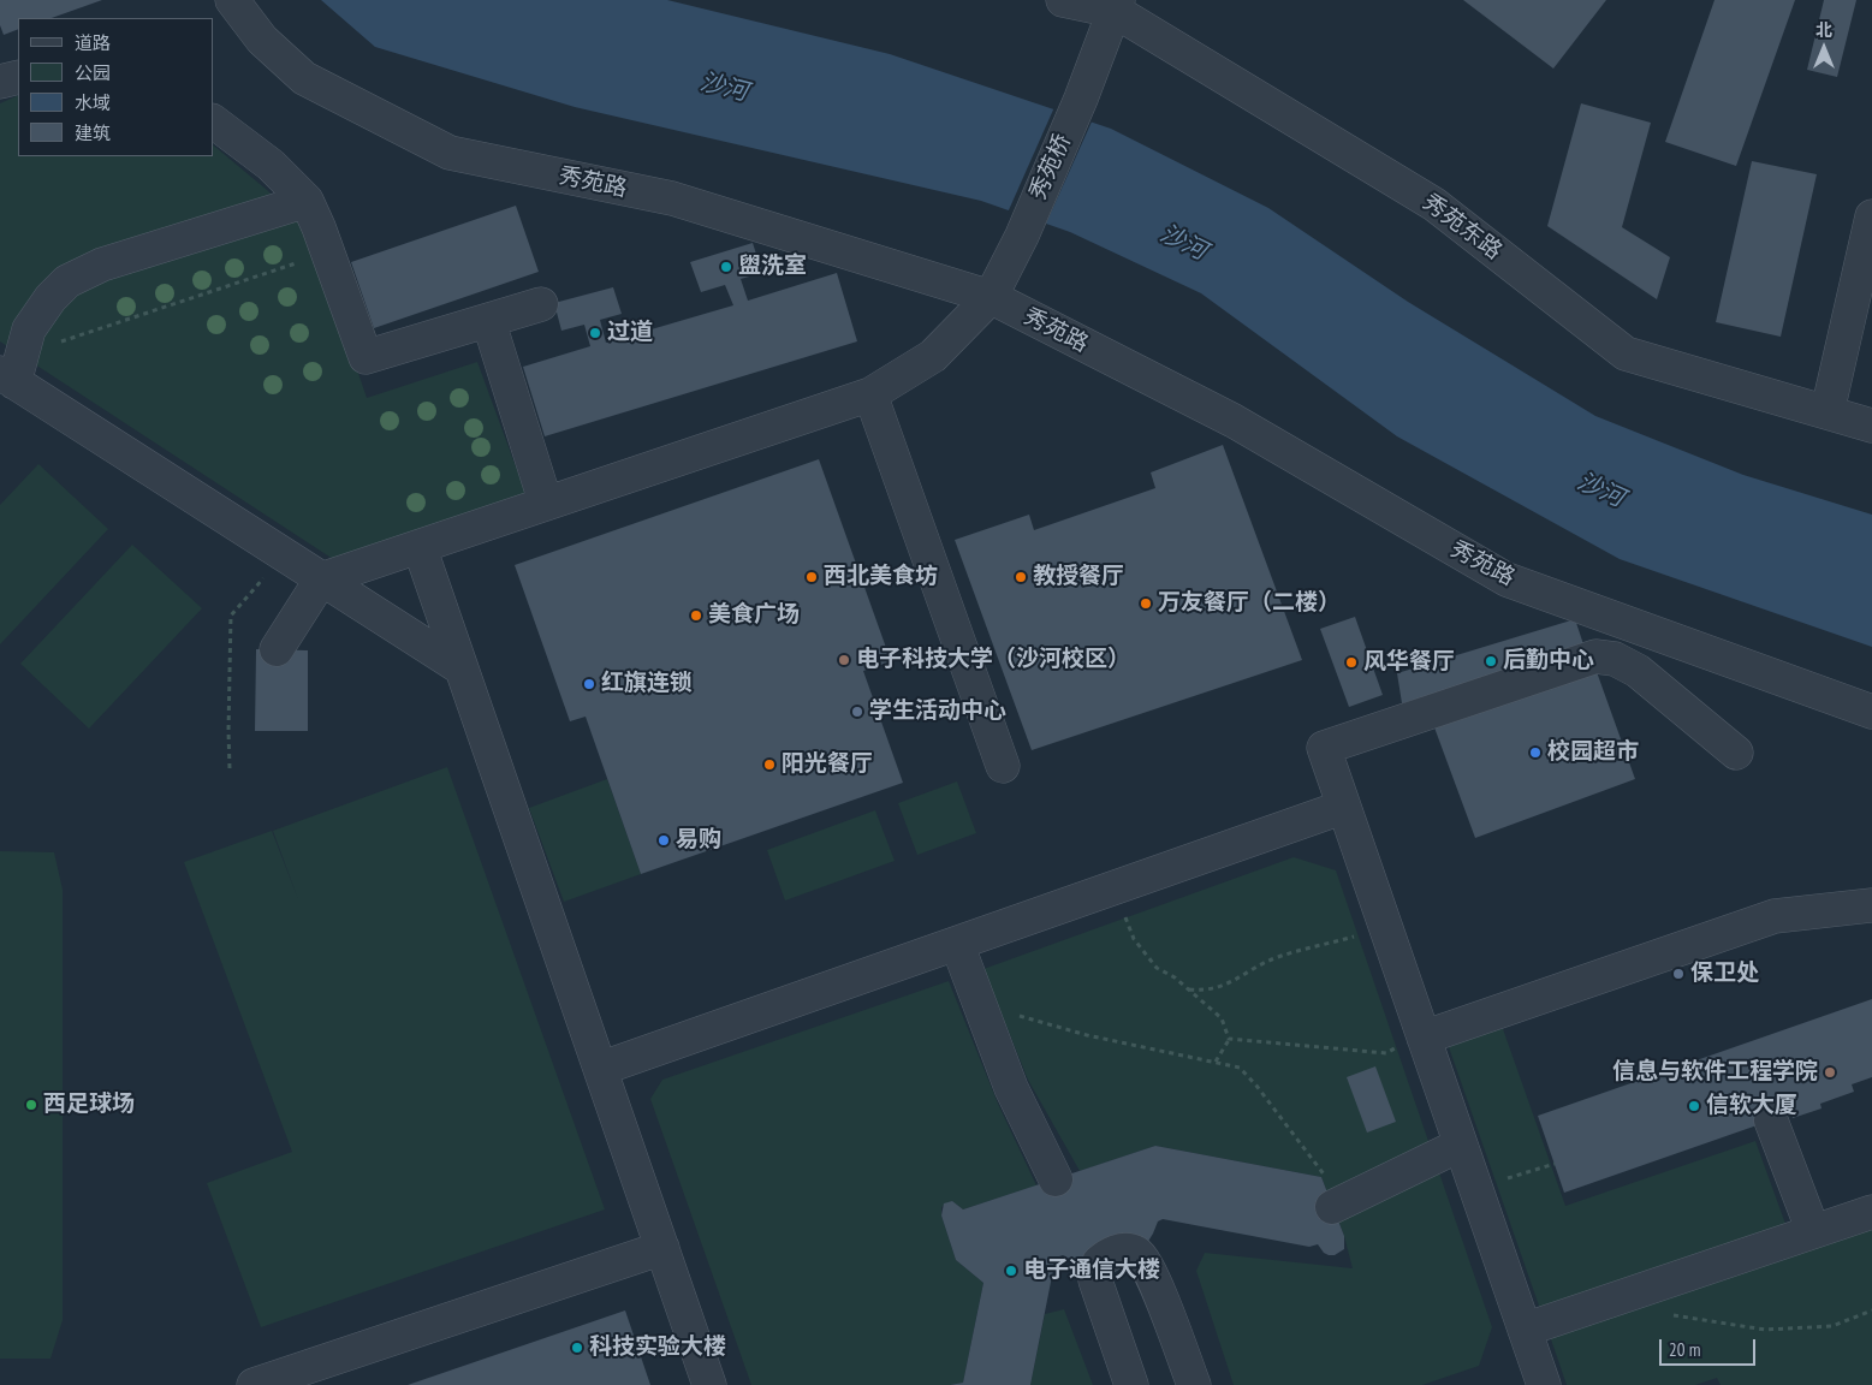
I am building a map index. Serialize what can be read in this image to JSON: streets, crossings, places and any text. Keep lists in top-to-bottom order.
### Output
{
  "streets": {
    "street": ["秀苑桥", "秀苑路", "秀苑东路"]
  },
  "crossings": [
    ["秀苑桥", "秀苑路"],
    ["秀苑桥", "秀苑东路"]
  ],
  "water": ["沙河"],
  "places": [
    "盥洗室",
    "过道",
    "西北美食坊",
    "教授餐厅",
    "万友餐厅（二楼）",
    "美食广场",
    "电子科技大学（沙河校区）",
    "后勤中心",
    "风华餐厅",
    "红旗连锁",
    "学生活动中心",
    "校园超市",
    "阳光餐厅",
    "易购",
    "保卫处",
    "信息与软件工程学院",
    "西足球场",
    "信软大厦",
    "电子通信大楼",
    "科技实验大楼"
  ],
  "legend": [
    "道路",
    "公园",
    "水域",
    "建筑"
  ],
  "scale_bar": "20 m",
  "north": "top"
}
